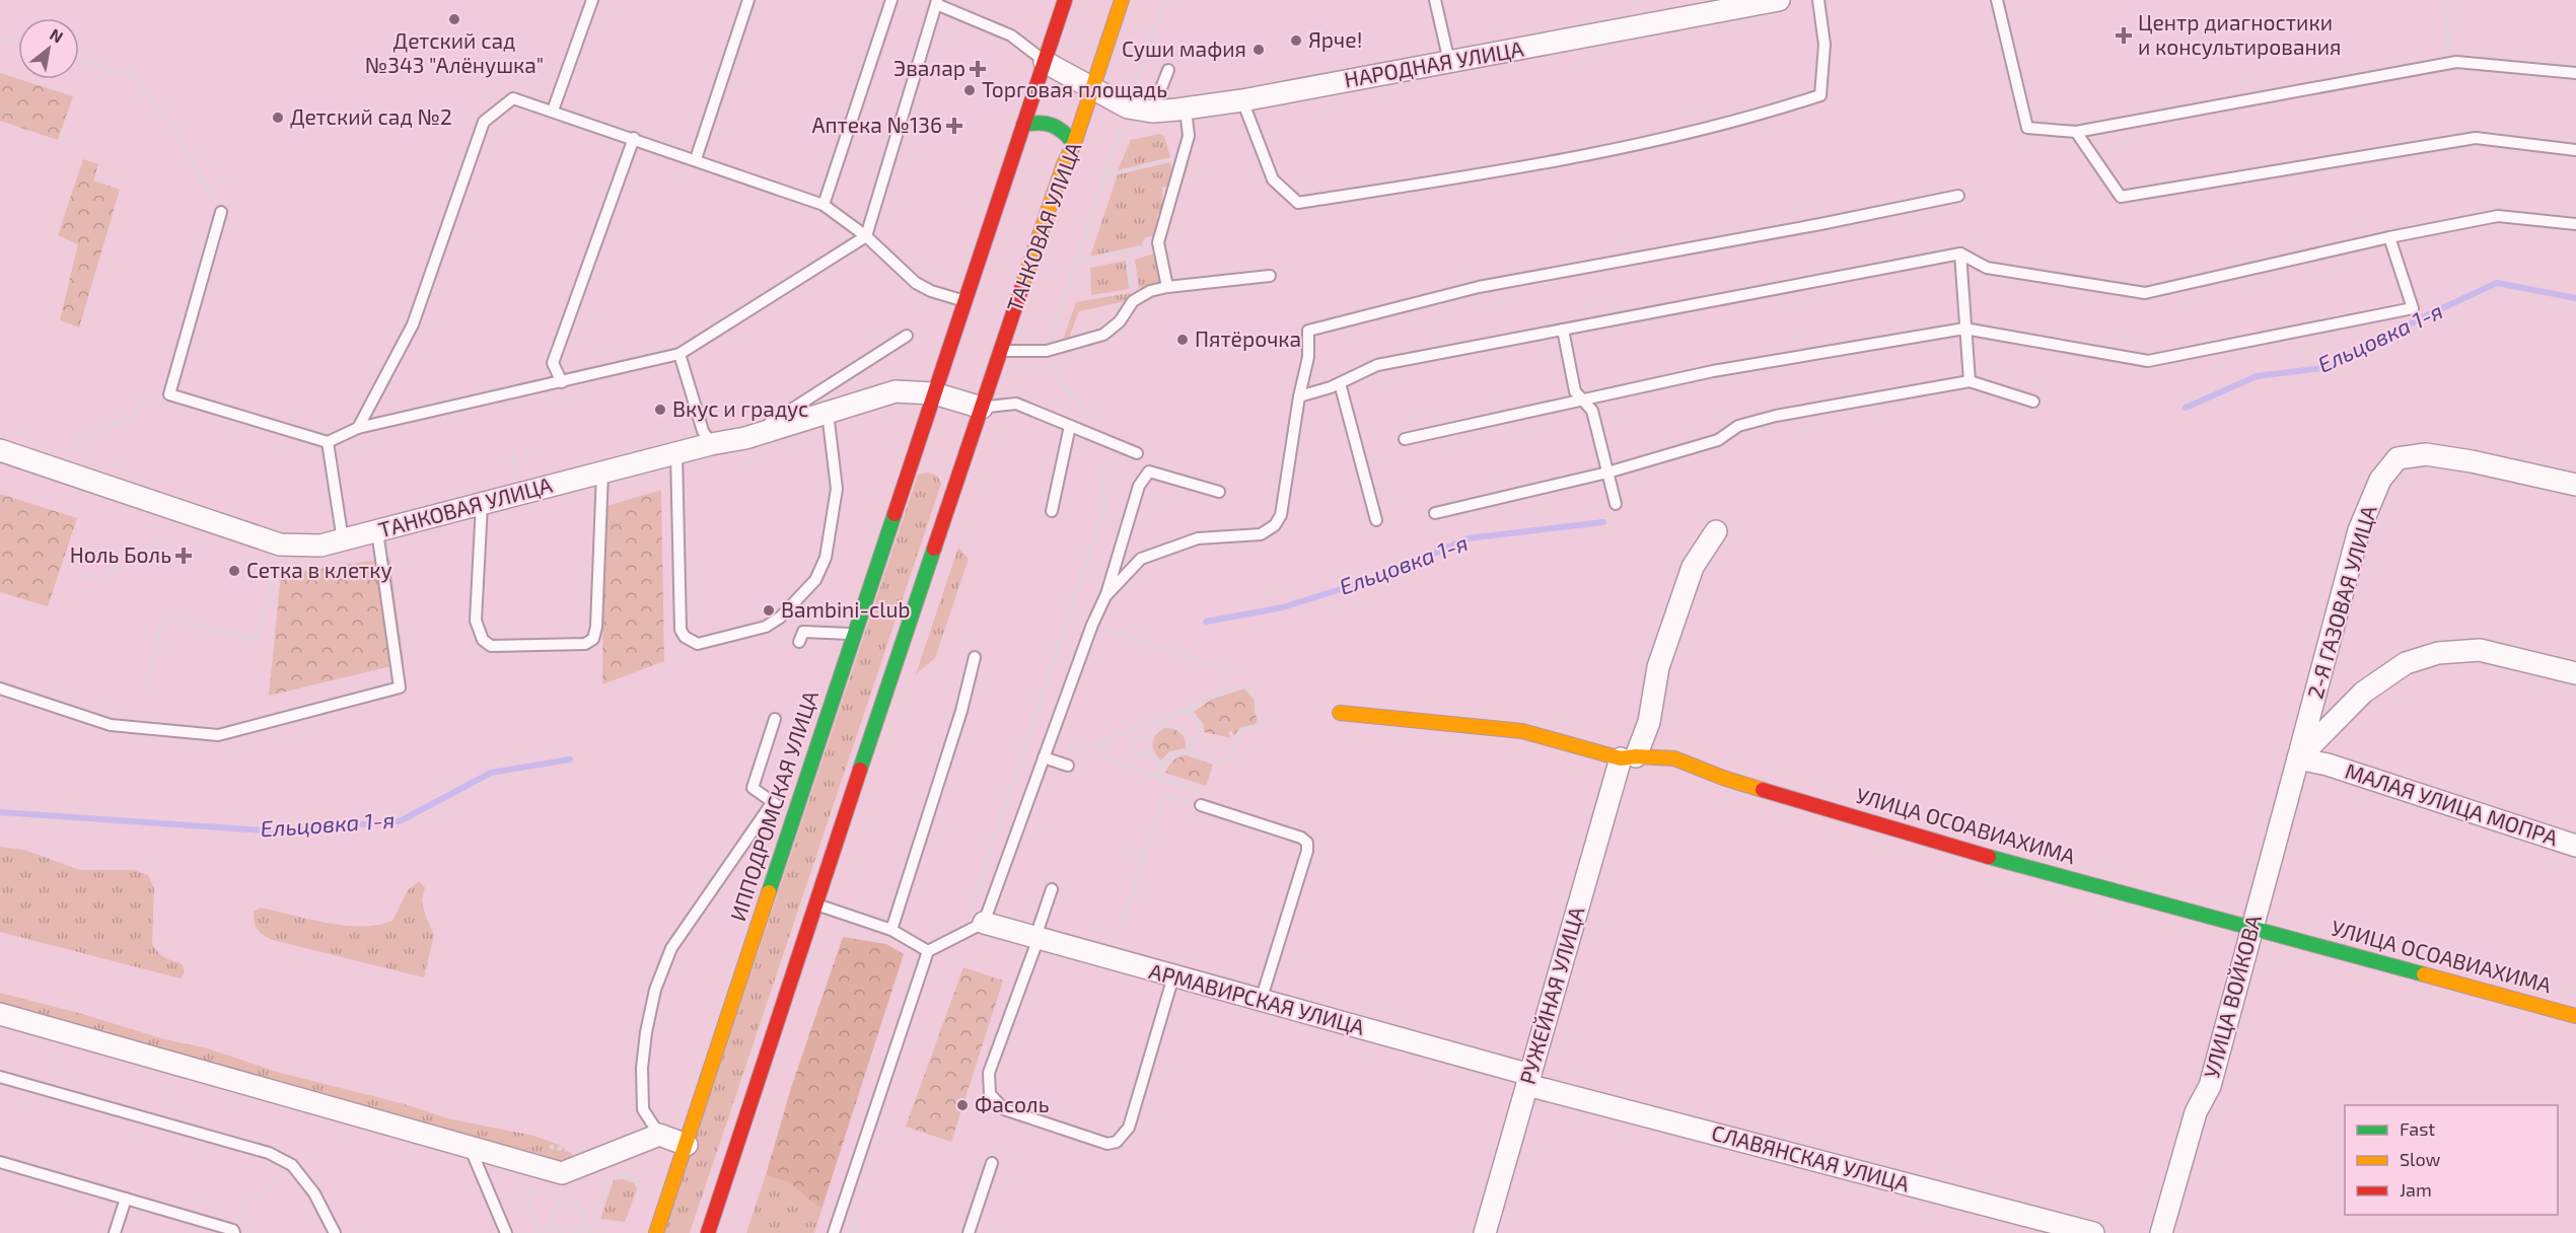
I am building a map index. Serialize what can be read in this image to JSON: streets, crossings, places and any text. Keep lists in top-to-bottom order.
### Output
{
  "streets": {
    "main road": ["ТАНКОВАЯ УЛИЦА", "ИППОДРОМСКАЯ УЛИЦА", "УЛИЦА ОСОАВИАХИМА"],
    "street": [
      "НАРОДНАЯ УЛИЦА",
      "2-Я ГАЗОВАЯ УЛИЦА",
      "МАЛАЯ УЛИЦА МОПРА",
      "РУЖЕЙНАЯ УЛИЦА",
      "УЛИЦА ВОЙКОВА",
      "АРМАВИРСКАЯ УЛИЦА",
      "СЛАВЯНСКАЯ УЛИЦА"
    ]
  },
  "crossings": [
    ["НАРОДНАЯ УЛИЦА", "ТАНКОВАЯ УЛИЦА"],
    ["ТАНКОВАЯ УЛИЦА", "ИППОДРОМСКАЯ УЛИЦА"],
    ["2-Я ГАЗОВАЯ УЛИЦА", "МАЛАЯ УЛИЦА МОПРА"],
    ["2-Я ГАЗОВАЯ УЛИЦА", "УЛИЦА ВОЙКОВА"],
    ["МАЛАЯ УЛИЦА МОПРА", "УЛИЦА ВОЙКОВА"],
    ["УЛИЦА ОСОАВИАХИМА", "РУЖЕЙНАЯ УЛИЦА"],
    ["УЛИЦА ОСОАВИАХИМА", "УЛИЦА ВОЙКОВА"],
    ["РУЖЕЙНАЯ УЛИЦА", "АРМАВИРСКАЯ УЛИЦА"],
    ["РУЖЕЙНАЯ УЛИЦА", "СЛАВЯНСКАЯ УЛИЦА"],
    ["АРМАВИРСКАЯ УЛИЦА", "СЛАВЯНСКАЯ УЛИЦА"]
  ],
  "water": ["Ельцовка 1-я"],
  "places": {
    "other": [
      "Детский сад №343 \"Алёнушка\"",
      "Ярче!",
      "Суши мафия",
      "Торговая площадь",
      "Детский сад №2",
      "Пятёрочка",
      "Вкус и градус",
      "Сетка в клетку",
      "Bambini-club",
      "Фасоль"
    ],
    "health": [
      "Центр диагностики и консультирования",
      "Эвалар",
      "Аптека №136",
      "Ноль Боль"
    ]
  },
  "legend": ["Fast", "Slow", "Jam"],
  "north": "top right"
}
